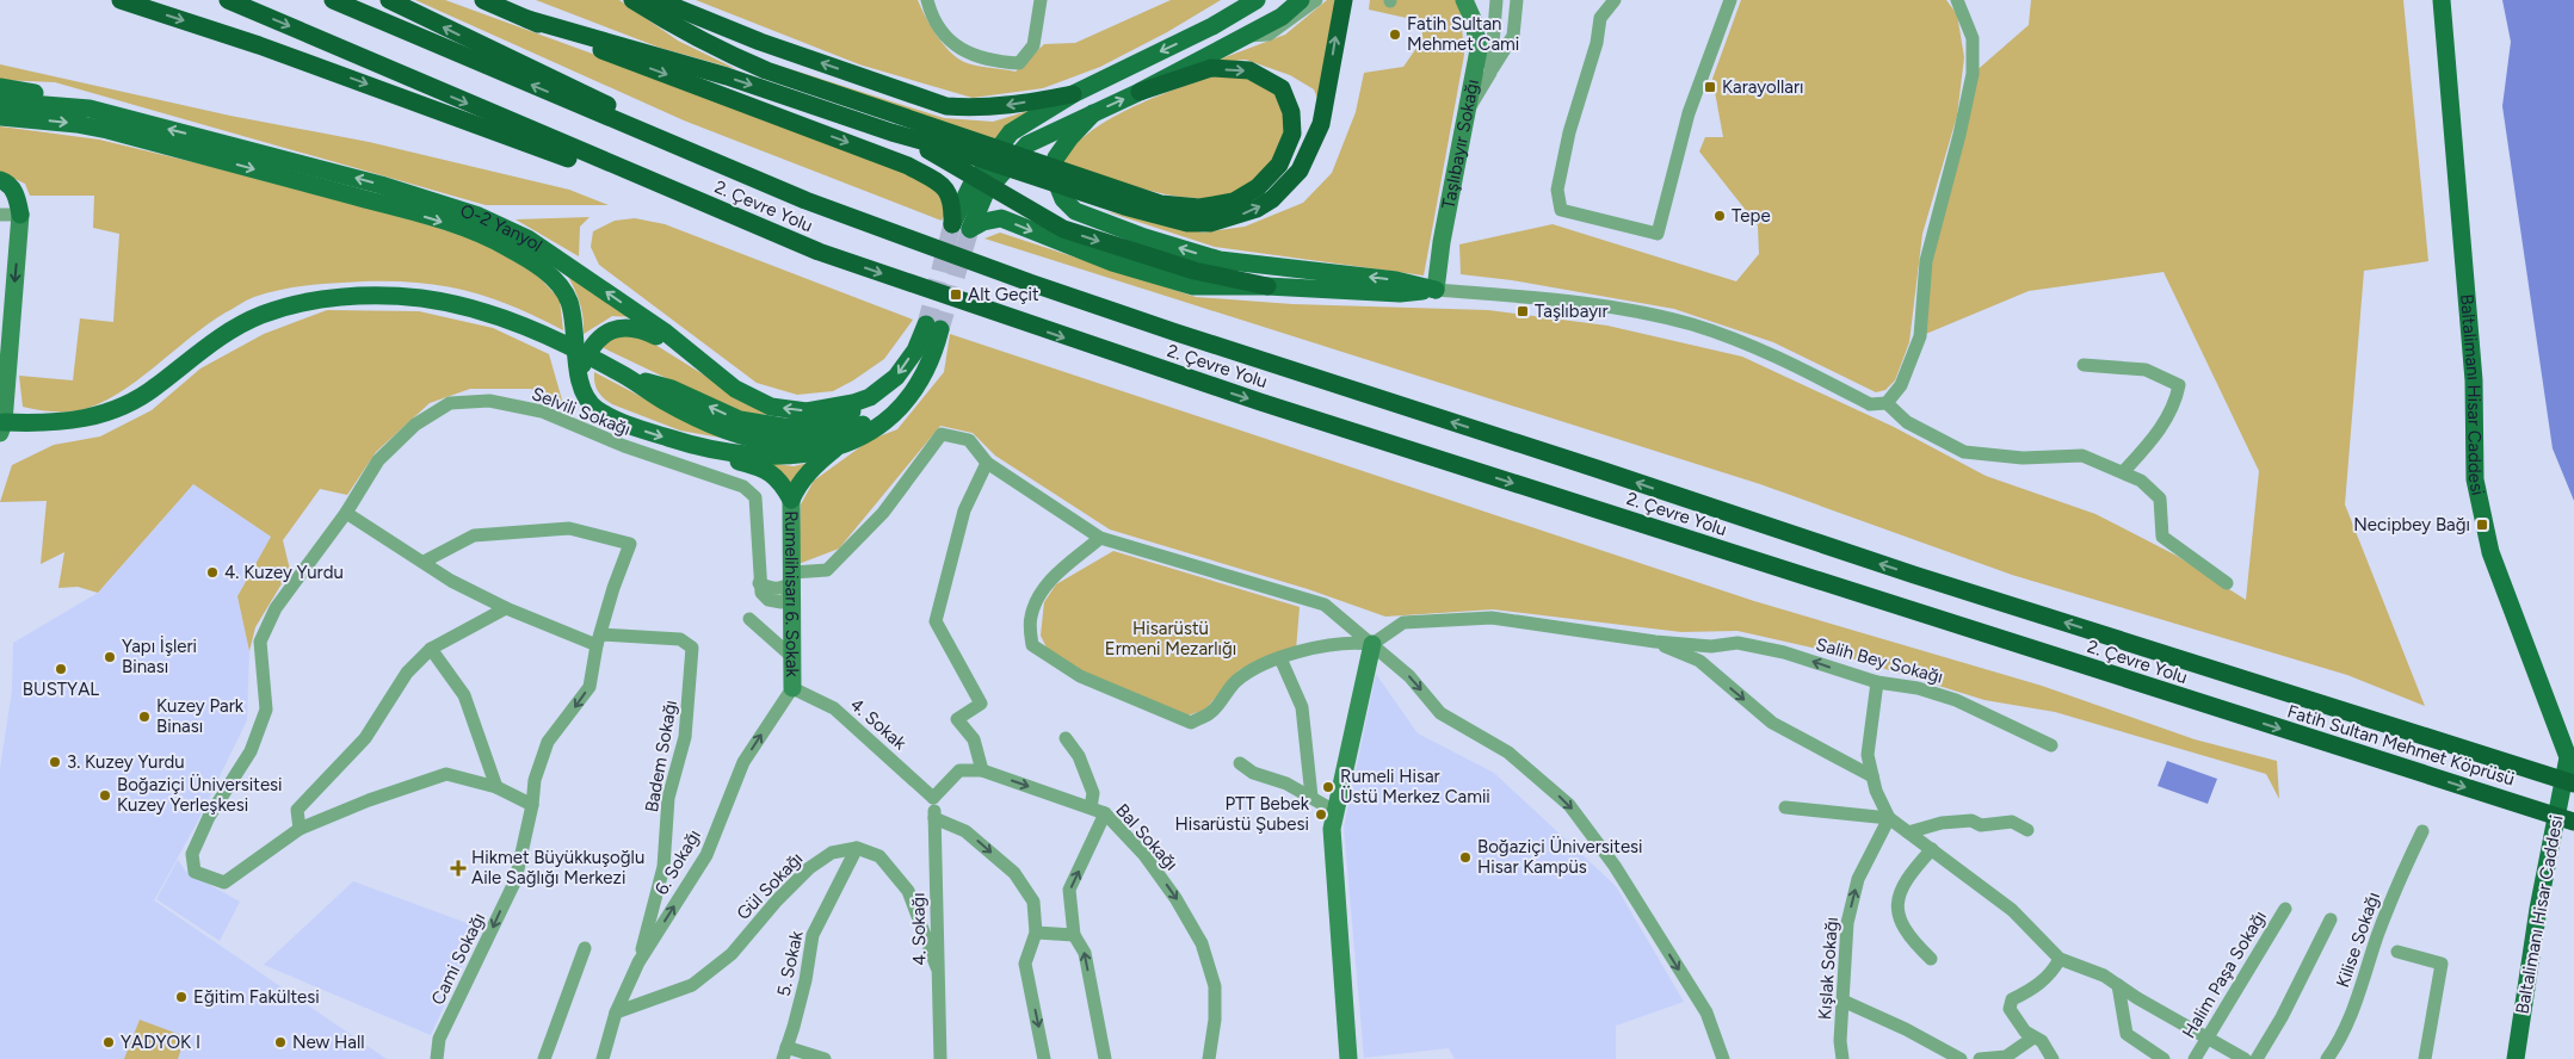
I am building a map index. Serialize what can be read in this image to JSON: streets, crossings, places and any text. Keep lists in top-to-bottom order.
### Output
{
  "streets": {
    "highway": ["2. Çevre Yolu", "Fatih Sultan Mehmet Köprüsü"],
    "main road": [
      "Taşlıbayır Sokağı",
      "O-2 Yanyol",
      "Baltalimanı Hisar Caddesi",
      "Rumelihisarı 6. Sokak"
    ],
    "street": [
      "Selvili Sokağı",
      "Salih Bey Sokağı",
      "4. Sokak",
      "Badem Sokağı",
      "Bal Sokağı",
      "6. Sokağı",
      "Gül Sokağı",
      "4. Sokağı",
      "Kilise Sokağı",
      "Cami Sokağı",
      "5. Sokak",
      "Kışlak Sokağı",
      "Halim Paşa Sokağı"
    ]
  },
  "crossings": [
    ["2. Çevre Yolu", "Fatih Sultan Mehmet Köprüsü"],
    ["Selvili Sokağı", "Rumelihisarı 6. Sokak"],
    ["Rumelihisarı 6. Sokak", "4. Sokak"],
    ["Rumelihisarı 6. Sokak", "6. Sokağı"],
    ["4. Sokak", "Bal Sokağı"],
    ["4. Sokak", "6. Sokağı"],
    ["4. Sokak", "4. Sokağı"],
    ["Badem Sokağı", "6. Sokağı"],
    ["Badem Sokağı", "Cami Sokağı"],
    ["Bal Sokağı", "4. Sokağı"],
    ["6. Sokağı", "Gül Sokağı"],
    ["Gül Sokağı", "5. Sokak"]
  ],
  "one_way": ["6. Sokağı", "Cami Sokağı", "Kışlak Sokağı"],
  "parks": ["Hisarüstü Ermeni Mezarlığı"],
  "places": {
    "other": [
      "Fatih Sultan Mehmet Cami",
      "Tepe",
      "4. Kuzey Yurdu",
      "Yapı İşleri Binası",
      "BUSTYAL",
      "Kuzey Park Binası",
      "3. Kuzey Yurdu",
      "Rumeli Hisar Üstü Merkez Camii",
      "Boğaziçi Üniversitesi Kuzey Yerleşkesi",
      "PTT Bebek Hisarüstü Şubesi",
      "Boğaziçi Üniversitesi Hisar Kampüs",
      "Eğitim Fakültesi",
      "YADYOK I",
      "New Hall"
    ],
    "transit": [
      "Karayolları",
      "Alt Geçit",
      "Taşlıbayır",
      "Necipbey Bağı"
    ],
    "health": ["Hikmet Büyükkuşoğlu Aile Sağlığı Merkezi"]
  }
}
